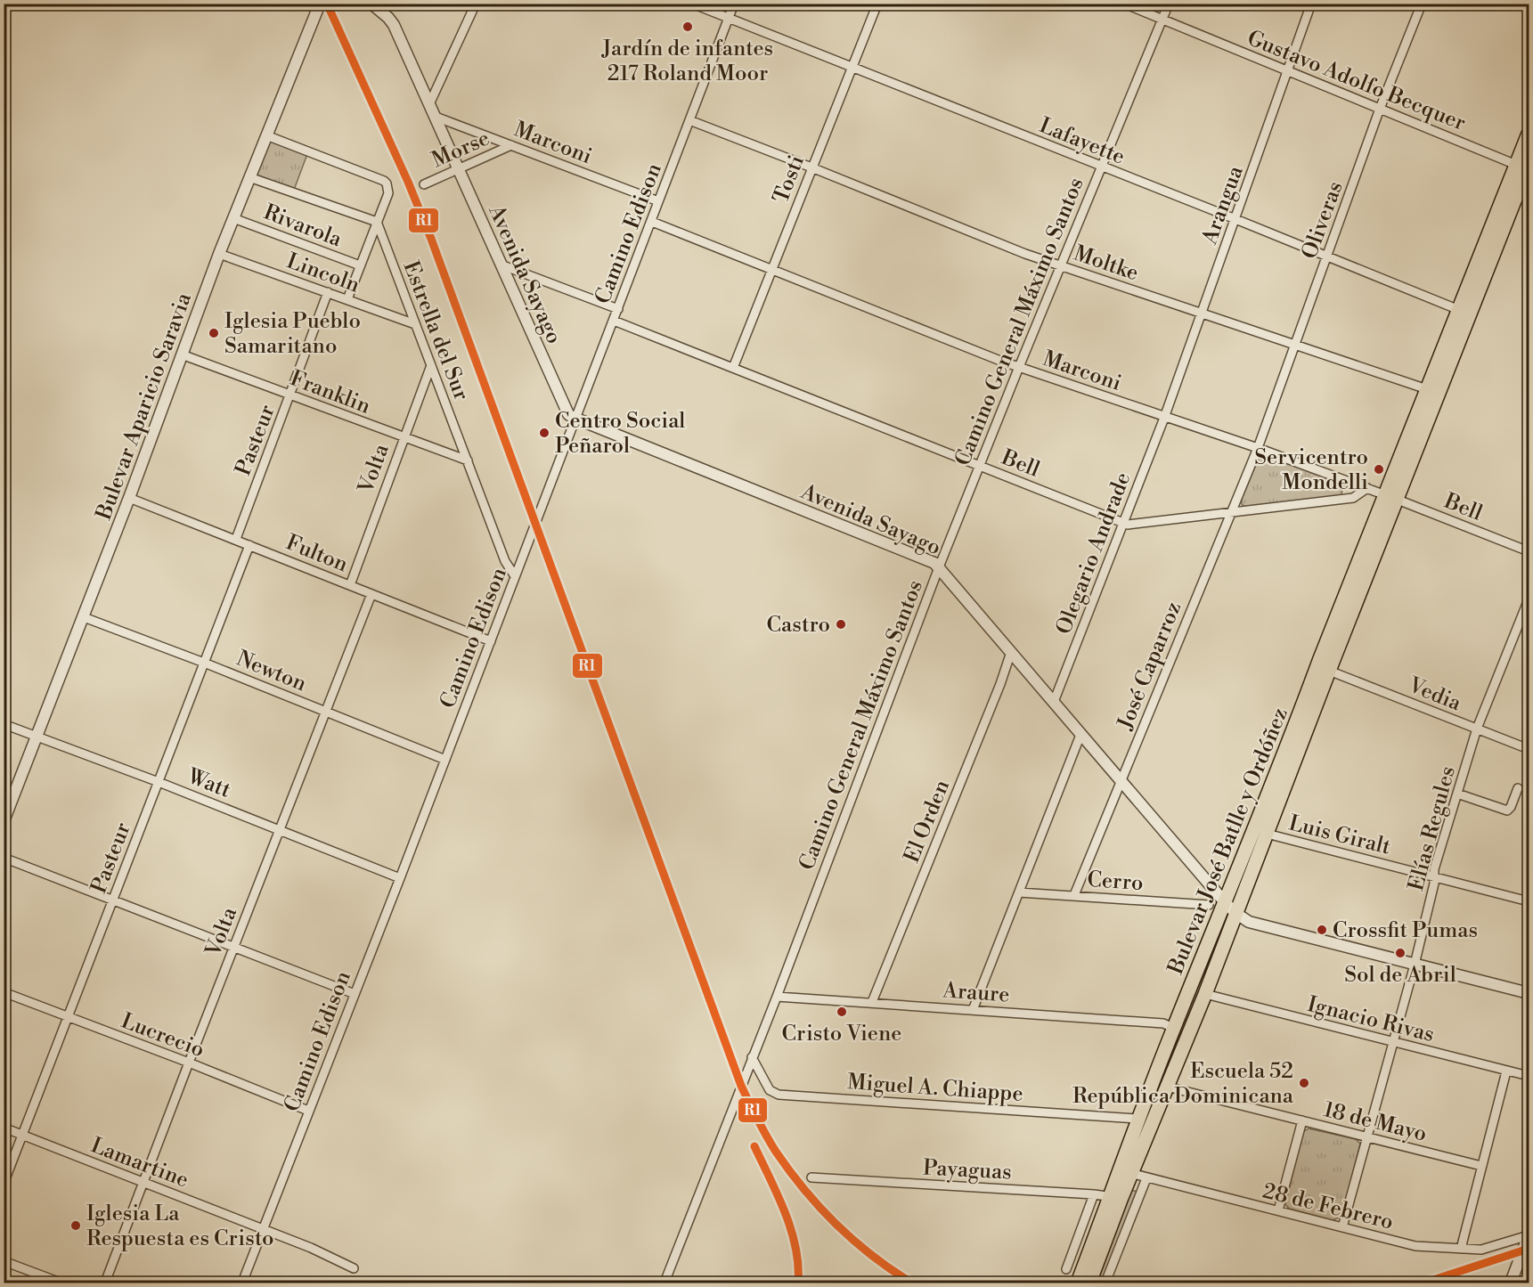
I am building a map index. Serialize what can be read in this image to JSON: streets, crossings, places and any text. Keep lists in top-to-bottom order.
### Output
{
  "streets": {
    "main road": ["Bulevar José Batlle y Ordóñez"],
    "street": [
      "Gustavo Adolfo Becquer",
      "Lafayette",
      "Marconi",
      "Morse",
      "Tosti",
      "Arangua",
      "Oliveras",
      "Rivarola",
      "Camino Edison",
      "Moltke",
      "Lincoln",
      "Avenida Sayago",
      "Camino General Máximo Santos",
      "Estrella del Sur",
      "Franklin",
      "Bulevar Aparicio Saravia",
      "Pasteur",
      "Bell",
      "Volta",
      "Fulton",
      "Olegario Andrade",
      "José Caparroz",
      "Newton",
      "Vedia",
      "Watt",
      "El Orden",
      "Elías Regules",
      "Luis Giralt",
      "Cerro",
      "Araure",
      "Ignacio Rivas",
      "Lucrecio",
      "Miguel A. Chiappe",
      "18 de Mayo",
      "Lamartine",
      "Payaguas",
      "28 de Febrero"
    ]
  },
  "crossings": [
    ["Gustavo Adolfo Becquer", "Arangua"],
    ["Gustavo Adolfo Becquer", "Oliveras"],
    ["Gustavo Adolfo Becquer", "Camino General Máximo Santos"],
    ["Gustavo Adolfo Becquer", "Bulevar José Batlle y Ordóñez"],
    ["Lafayette", "Tosti"],
    ["Lafayette", "Arangua"],
    ["Lafayette", "Oliveras"],
    ["Lafayette", "Camino Edison"],
    ["Lafayette", "Camino General Máximo Santos"],
    ["Lafayette", "Bulevar José Batlle y Ordóñez"],
    ["Marconi", "Morse"],
    ["Marconi", "Tosti"],
    ["Marconi", "Arangua"],
    ["Marconi", "Oliveras"],
    ["Marconi", "Camino Edison"],
    ["Marconi", "Avenida Sayago"],
    ["Marconi", "Camino General Máximo Santos"],
    ["Marconi", "Bell"],
    ["Marconi", "Olegario Andrade"],
    ["Marconi", "José Caparroz"],
    ["Marconi", "Bulevar José Batlle y Ordóñez"],
    ["Morse", "Avenida Sayago"],
    ["Tosti", "Moltke"],
    ["Tosti", "Bell"],
    ["Arangua", "Moltke"],
    ["Arangua", "Olegario Andrade"],
    ["Oliveras", "Moltke"],
    ["Oliveras", "José Caparroz"],
    ["Rivarola", "Bulevar Aparicio Saravia"],
    ["Camino Edison", "Moltke"],
    ["Camino Edison", "Avenida Sayago"],
    ["Camino Edison", "Estrella del Sur"],
    ["Camino Edison", "Bell"],
    ["Camino Edison", "Fulton"],
    ["Camino Edison", "Newton"],
    ["Camino Edison", "Watt"],
    ["Camino Edison", "Lucrecio"],
    ["Camino Edison", "Lamartine"],
    ["Moltke", "Camino General Máximo Santos"],
    ["Moltke", "Bulevar José Batlle y Ordóñez"],
    ["Lincoln", "Estrella del Sur"],
    ["Lincoln", "Bulevar Aparicio Saravia"],
    ["Lincoln", "Pasteur"],
    ["Avenida Sayago", "Camino General Máximo Santos"],
    ["Avenida Sayago", "Olegario Andrade"],
    ["Avenida Sayago", "José Caparroz"],
    ["Avenida Sayago", "El Orden"],
    ["Avenida Sayago", "Elías Regules"],
    ["Avenida Sayago", "Bulevar José Batlle y Ordóñez"],
    ["Camino General Máximo Santos", "Bell"],
    ["Camino General Máximo Santos", "Araure"],
    ["Camino General Máximo Santos", "Miguel A. Chiappe"],
    ["Estrella del Sur", "Franklin"],
    ["Estrella del Sur", "Volta"],
    ["Franklin", "Bulevar Aparicio Saravia"],
    ["Franklin", "Pasteur"],
    ["Franklin", "Volta"],
    ["Bulevar Aparicio Saravia", "Fulton"],
    ["Bulevar Aparicio Saravia", "Newton"],
    ["Bulevar Aparicio Saravia", "Watt"],
    ["Pasteur", "Fulton"],
    ["Pasteur", "Newton"],
    ["Pasteur", "Watt"],
    ["Pasteur", "Lucrecio"],
    ["Pasteur", "Lamartine"],
    ["Bell", "Olegario Andrade"],
    ["Bell", "José Caparroz"],
    ["Bell", "Bulevar José Batlle y Ordóñez"],
    ["Volta", "Fulton"],
    ["Volta", "Newton"],
    ["Volta", "Watt"],
    ["Volta", "Lucrecio"],
    ["Volta", "Lamartine"],
    ["José Caparroz", "Cerro"],
    ["Vedia", "Elías Regules"],
    ["Vedia", "Bulevar José Batlle y Ordóñez"],
    ["El Orden", "Araure"],
    ["Elías Regules", "Luis Giralt"],
    ["Elías Regules", "Ignacio Rivas"],
    ["Elías Regules", "18 de Mayo"],
    ["Elías Regules", "28 de Febrero"],
    ["Luis Giralt", "Bulevar José Batlle y Ordóñez"],
    ["Bulevar José Batlle y Ordóñez", "Araure"],
    ["Bulevar José Batlle y Ordóñez", "Ignacio Rivas"],
    ["Bulevar José Batlle y Ordóñez", "Miguel A. Chiappe"],
    ["Bulevar José Batlle y Ordóñez", "18 de Mayo"],
    ["Bulevar José Batlle y Ordóñez", "Payaguas"],
    ["Bulevar José Batlle y Ordóñez", "28 de Febrero"]
  ],
  "places": [
    "Jardín de infantes 217 Roland Moor",
    "Iglesia Pueblo Samaritano",
    "Centro Social Peñarol",
    "Servicentro Mondelli",
    "Castro",
    "Crossfit Pumas",
    "Sol de Abril",
    "Cristo Viene",
    "Escuela 52 República Dominicana",
    "Iglesia La Respuesta es Cristo"
  ],
  "lines": ["transit line R1"]
}
